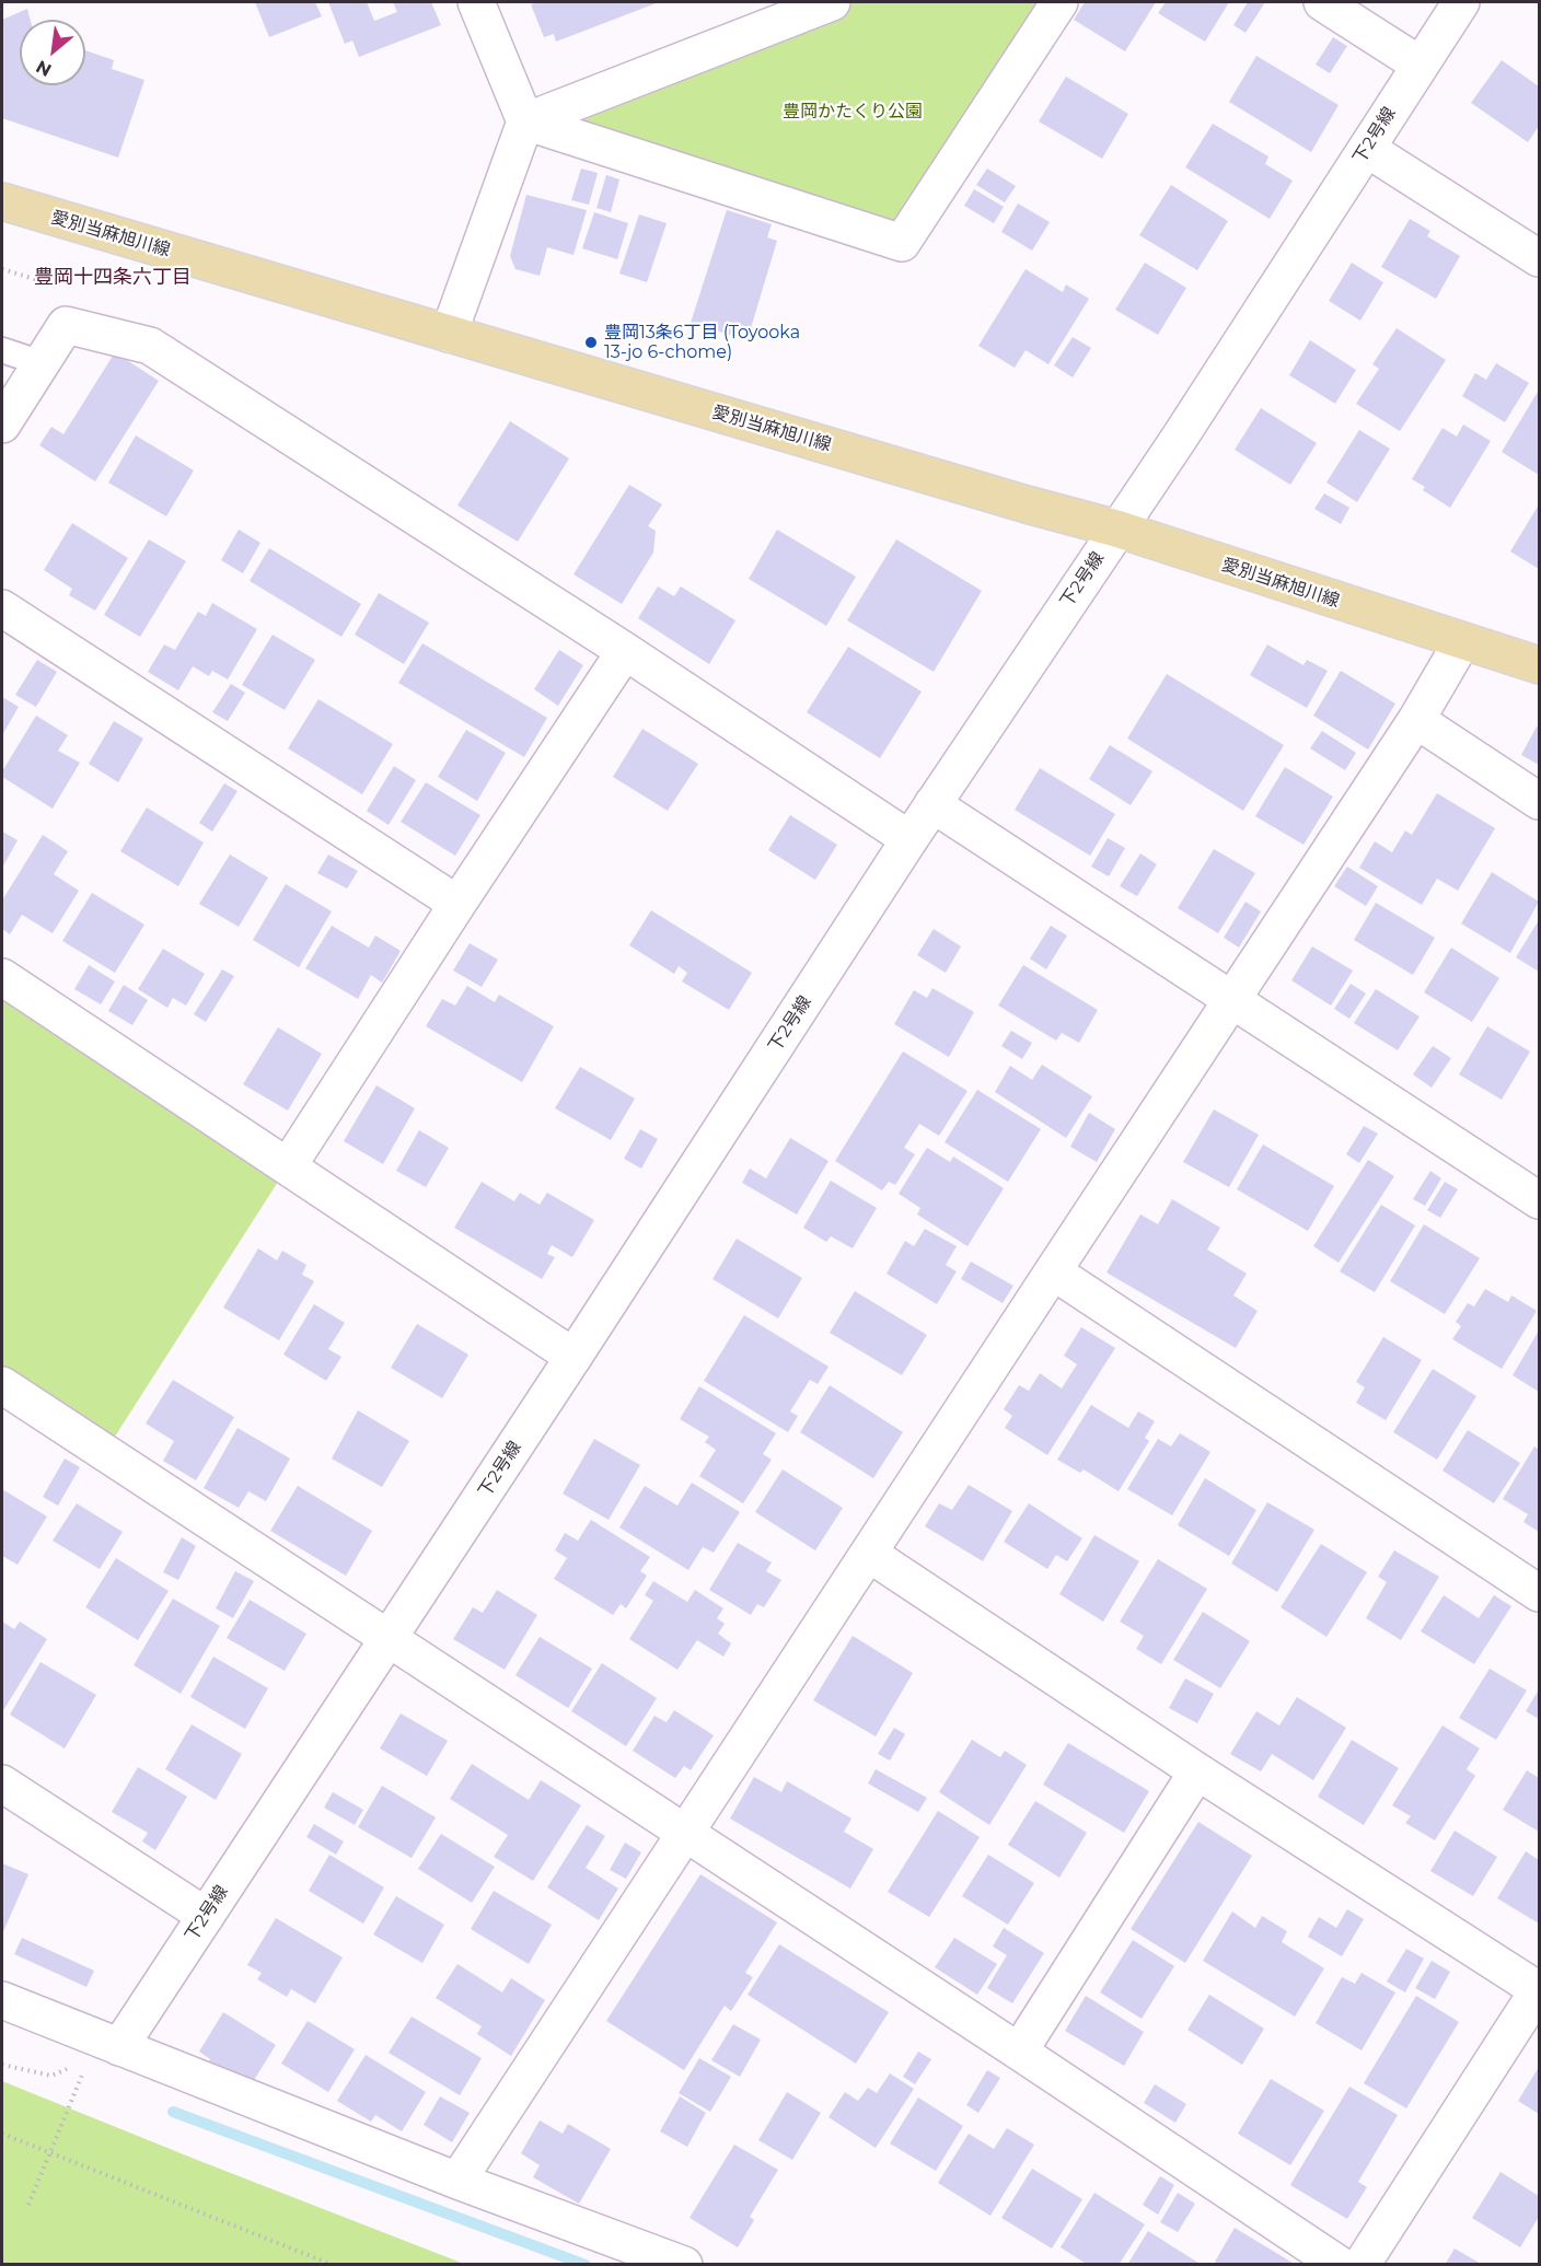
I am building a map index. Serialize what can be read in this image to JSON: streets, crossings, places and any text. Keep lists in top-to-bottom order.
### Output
{
  "streets": {
    "main road": ["愛別当麻旭川線"],
    "street": ["下2号線"]
  },
  "crossings": [
    ["下2号線", "愛別当麻旭川線"]
  ],
  "districts": ["豊岡十四条六丁目"],
  "parks": ["豊岡かたくり公園"],
  "places": ["豊岡13条6丁目 (Toyooka 13-jo 6-chome)"],
  "north": "bottom left"
}
